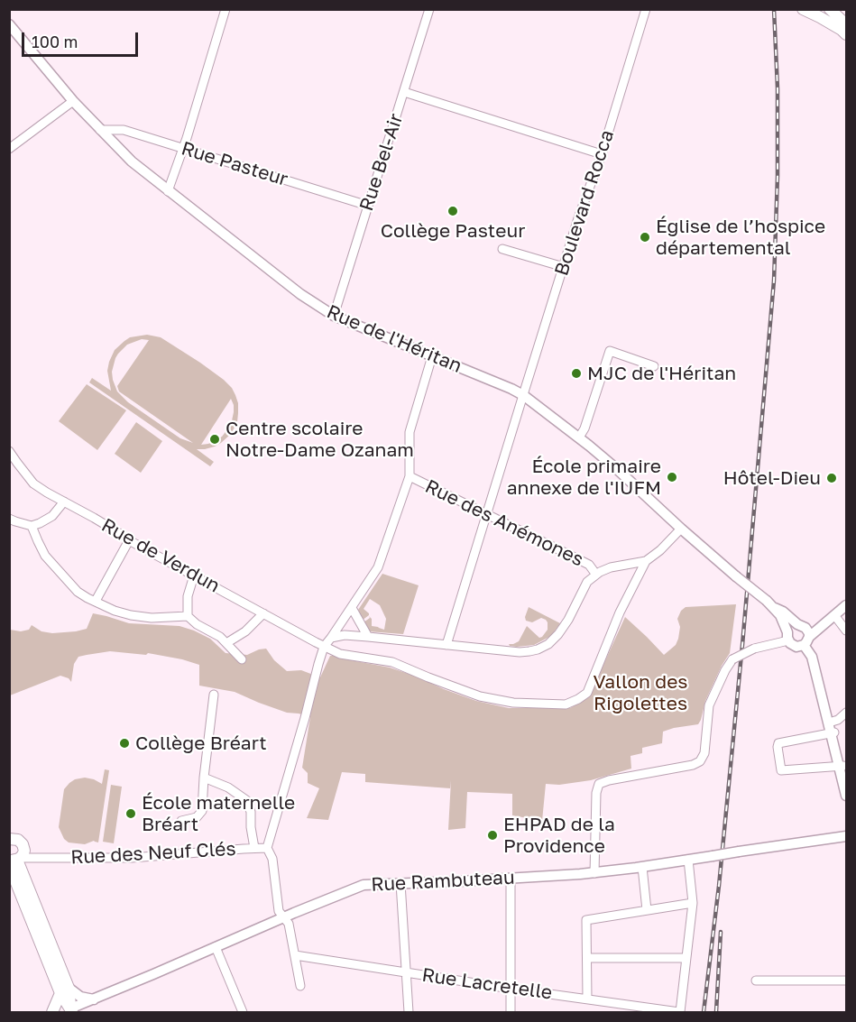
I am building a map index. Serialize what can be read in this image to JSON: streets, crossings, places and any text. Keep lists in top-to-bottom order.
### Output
{
  "streets": {
    "street": [
      "Rue Bel-Air",
      "Rue Pasteur",
      "Boulevard Rocca",
      "Rue de l'Héritan",
      "Rue des Anémones",
      "Rue de Verdun",
      "Rue des Neuf Clés",
      "Rue Rambuteau",
      "Rue Lacretelle"
    ]
  },
  "crossings": [
    ["Rue Bel-Air", "Rue Pasteur"],
    ["Rue Bel-Air", "Rue de l'Héritan"],
    ["Rue Pasteur", "Rue de l'Héritan"],
    ["Boulevard Rocca", "Rue de l'Héritan"],
    ["Boulevard Rocca", "Rue des Anémones"]
  ],
  "parks": ["Vallon des Rigolettes"],
  "places": [
    "Collège Pasteur",
    "Église de l’hospice départemental",
    "MJC de l'Héritan",
    "Centre scolaire Notre-Dame Ozanam",
    "École primaire annexe de l'IUFM",
    "Hôtel-Dieu",
    "Collège Bréart",
    "École maternelle Bréart",
    "EHPAD de la Providence"
  ],
  "scale_bar": "100 m"
}
